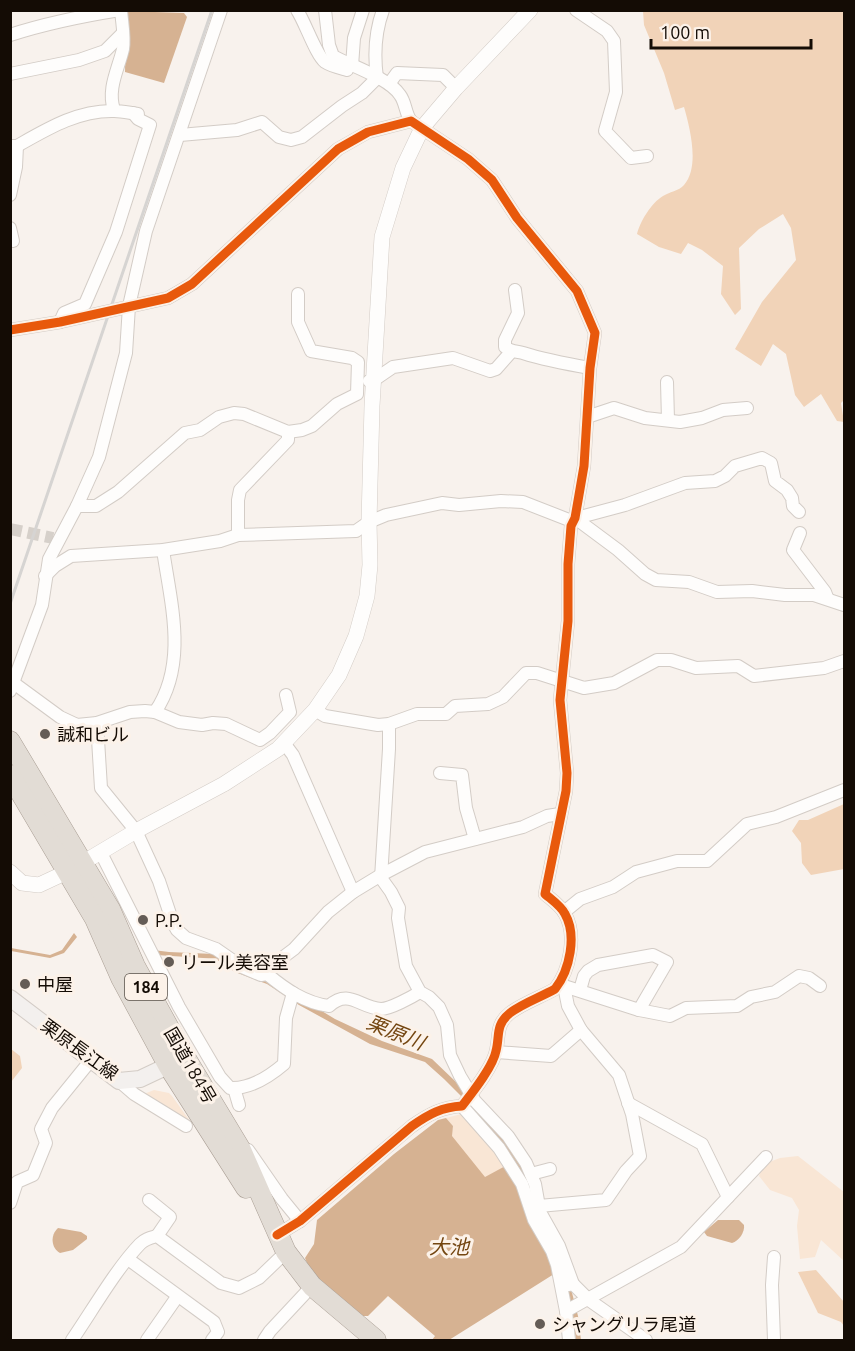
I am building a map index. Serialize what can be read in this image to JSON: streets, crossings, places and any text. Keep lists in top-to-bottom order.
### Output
{
  "streets": {
    "highway": ["184", "国道184号"],
    "main road": ["栗原長江線"]
  },
  "crossings": [
    ["栗原長江線", "国道184号"]
  ],
  "water": ["栗原川", "大池"],
  "places": [
    "誠和ビル",
    "P.P.",
    "リール美容室",
    "中屋",
    "シャングリラ尾道"
  ],
  "scale_bar": "100 m"
}
